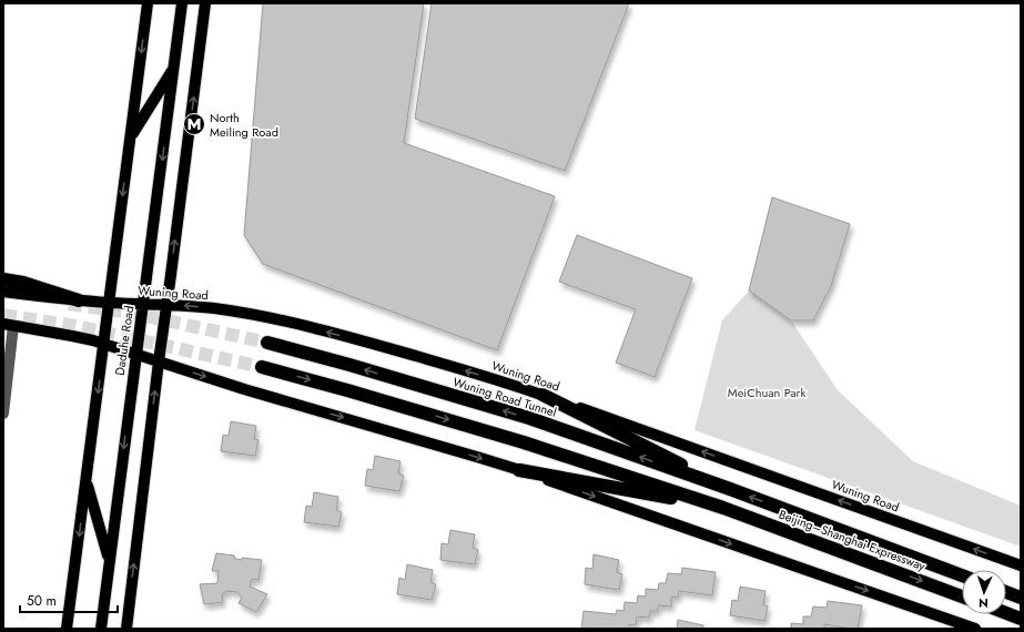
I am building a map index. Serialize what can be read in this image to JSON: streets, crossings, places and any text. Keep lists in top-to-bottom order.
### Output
{
  "streets": {
    "highway": ["Wuning Road Tunnel", "Beijing–Shanghai Expressway"],
    "main road": ["Wuning Road", "Daduhe Road"]
  },
  "crossings": [
    ["Wuning Road", "Daduhe Road"],
    ["Wuning Road Tunnel", "Beijing–Shanghai Expressway"]
  ],
  "parks": ["MeiChuan Park"],
  "places": {
    "metro station": ["North Meiling Road"]
  },
  "scale_bar": "50 m",
  "north": "bottom"
}
